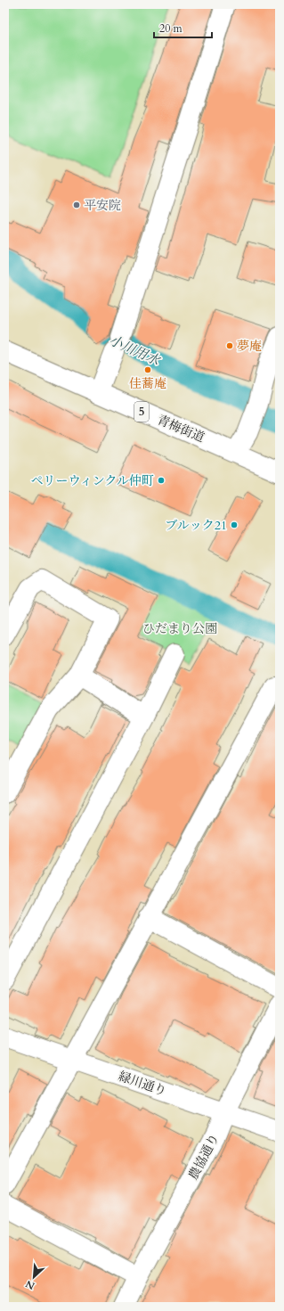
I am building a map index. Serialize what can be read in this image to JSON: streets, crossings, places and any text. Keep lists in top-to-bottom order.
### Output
{
  "streets": {
    "street": [
      "5",
      "青梅街道",
      "緑川通り",
      "農協通り"
    ]
  },
  "crossings": [
    ["緑川通り", "農協通り"]
  ],
  "water": ["小川用水"],
  "parks": ["ひだまり公園"],
  "places": [
    "平安院",
    "夢庵",
    "佳蕎庵",
    "ペリーウィンクル仲町",
    "ブルック21"
  ],
  "scale_bar": "20 m",
  "north": "bottom left"
}
